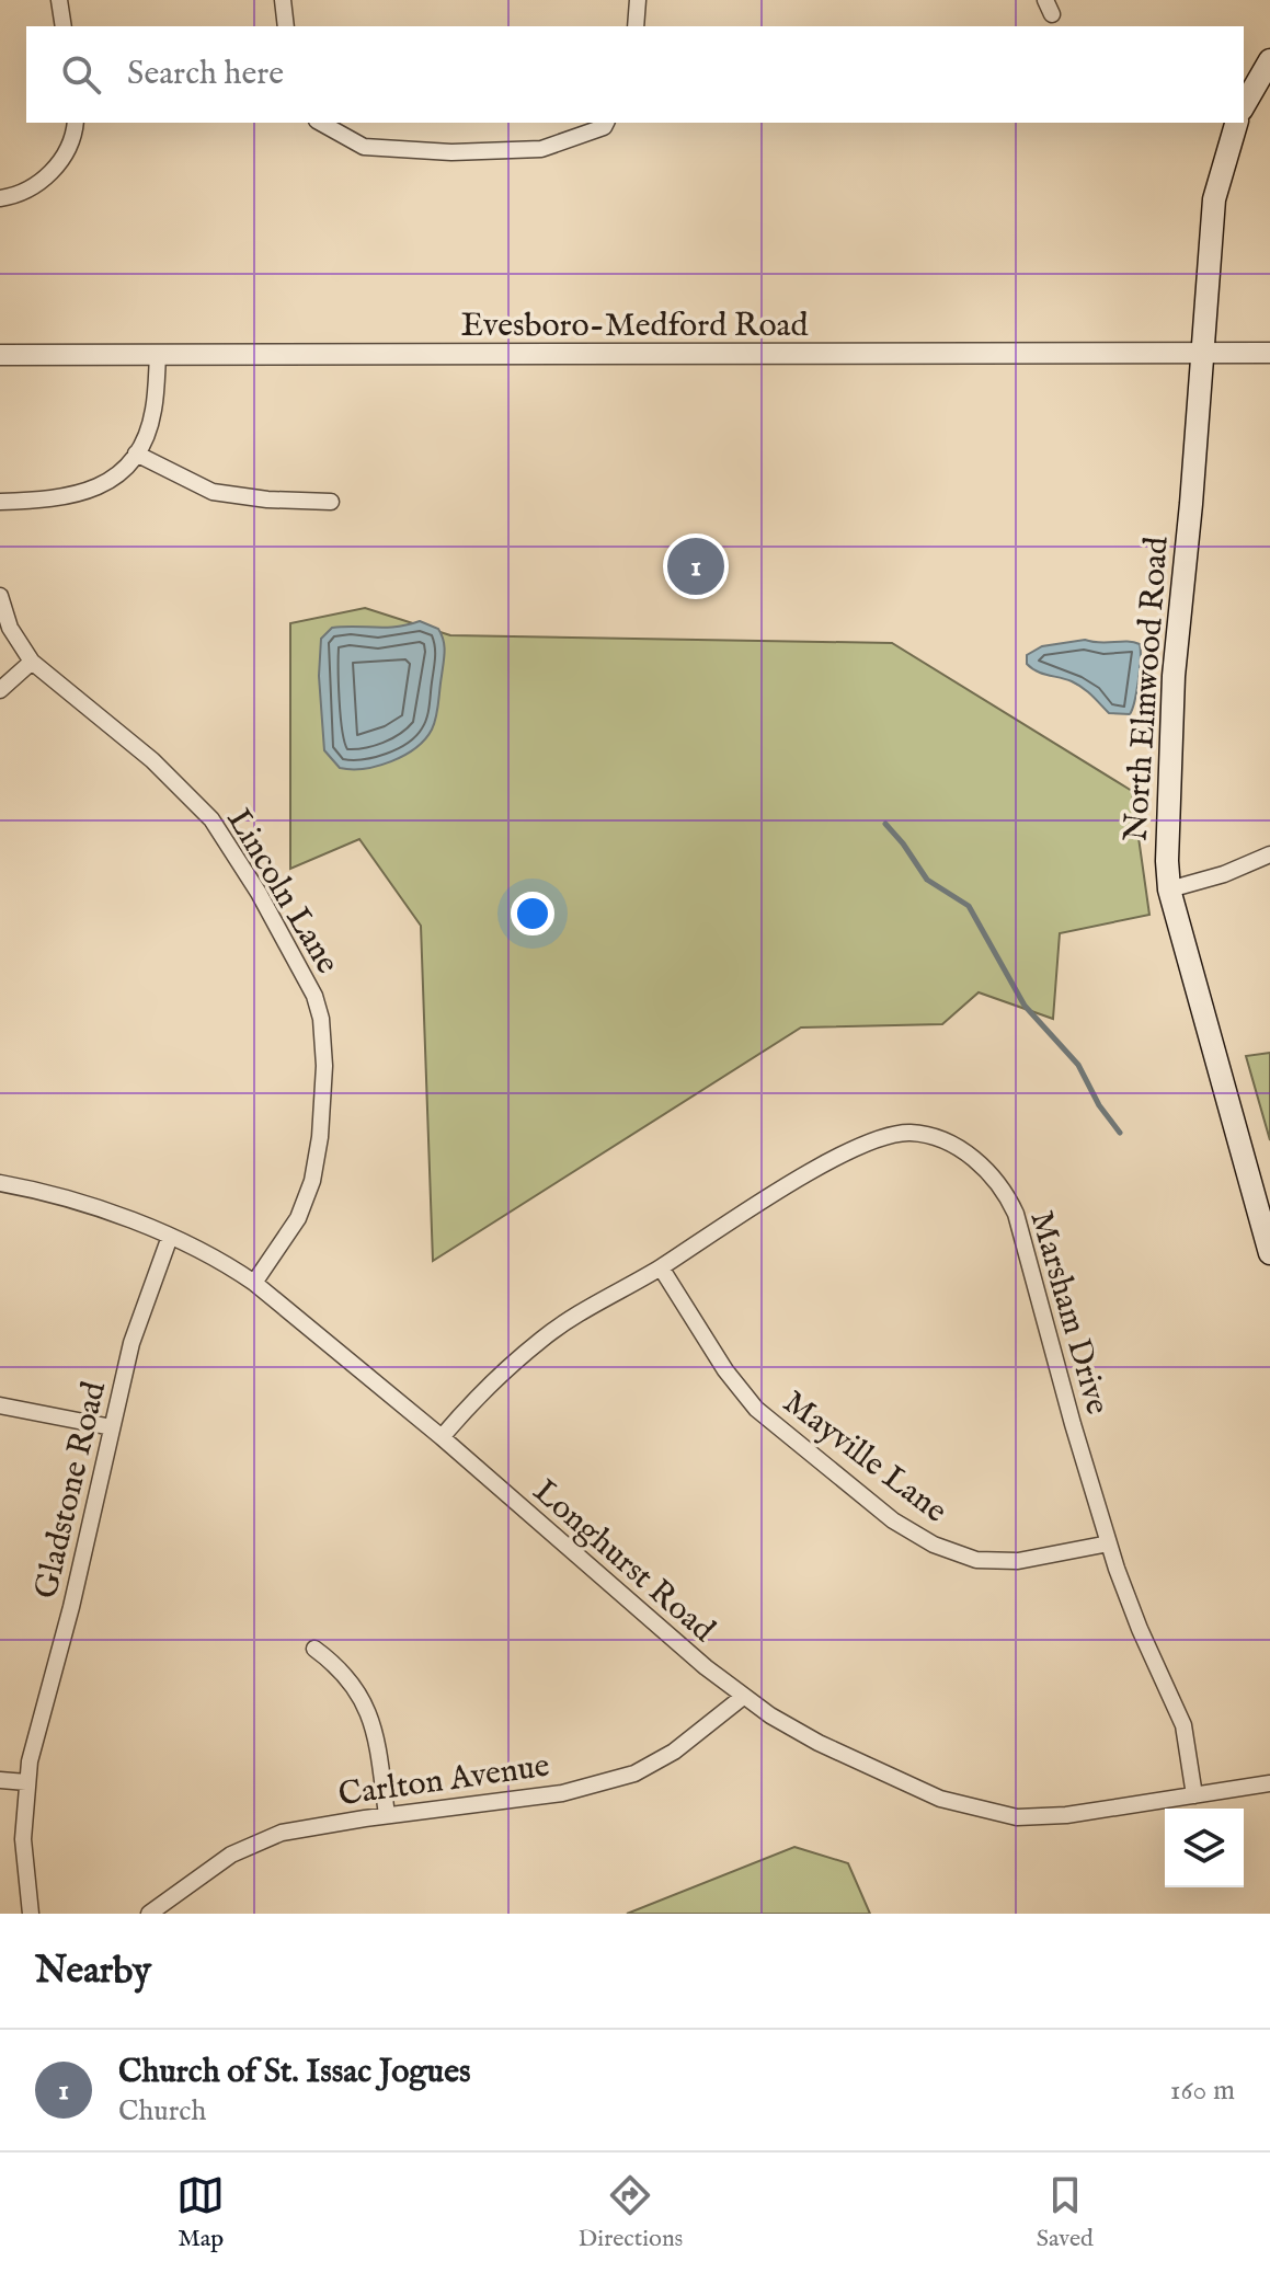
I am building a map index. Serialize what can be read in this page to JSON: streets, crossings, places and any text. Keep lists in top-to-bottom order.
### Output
{
  "streets": {
    "main road": ["North Elmwood Road"],
    "street": [
      "Evesboro-Medford Road",
      "Lincoln Lane",
      "Marsham Drive",
      "Mayville Lane",
      "Gladstone Road",
      "Longhurst Road",
      "Carlton Avenue"
    ]
  },
  "crossings": [
    ["Evesboro-Medford Road", "North Elmwood Road"],
    ["Lincoln Lane", "Longhurst Road"],
    ["Marsham Drive", "Mayville Lane"],
    ["Marsham Drive", "Longhurst Road"],
    ["Gladstone Road", "Longhurst Road"],
    ["Longhurst Road", "Carlton Avenue"]
  ],
  "page": {
    "search": "Search here",
    "pins": "1",
    "heading": "Nearby",
    "list": [
      {
        "mark": "1",
        "name": "Church of St. Issac Jogues",
        "note": "Church",
        "value": "160 m"
      }
    ],
    "nav": ["Map", "Directions", "Saved"]
  }
}
